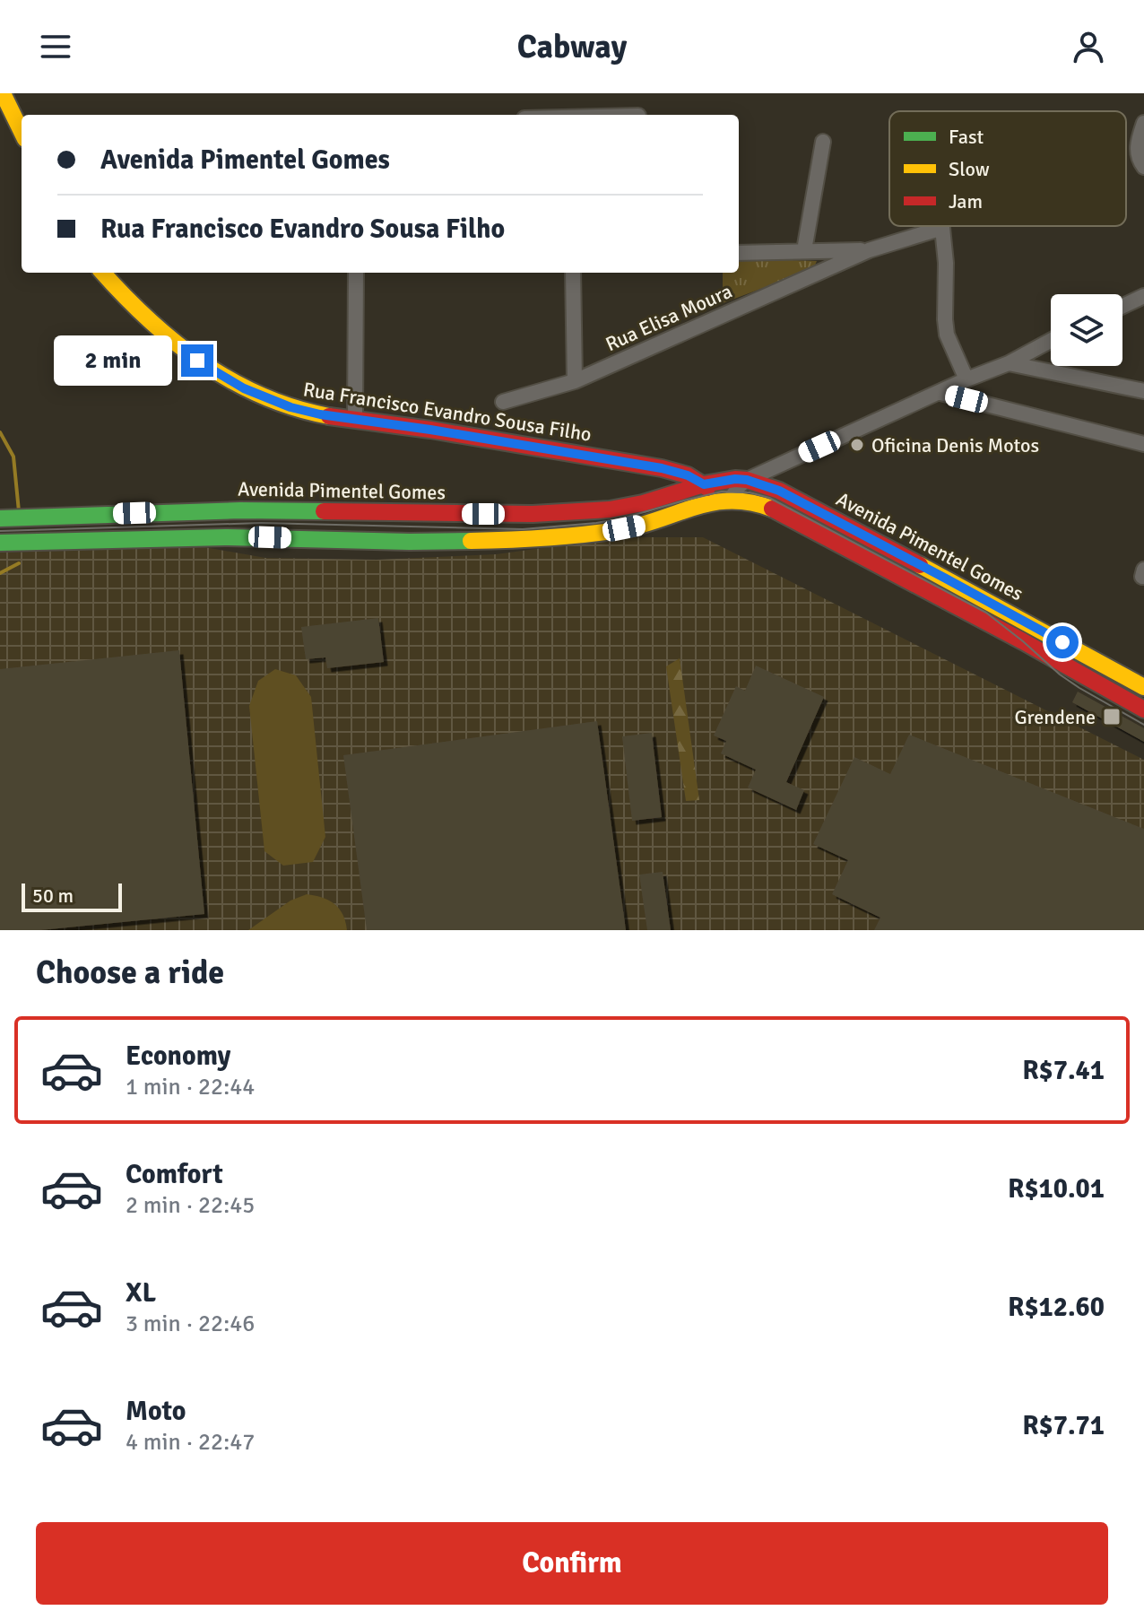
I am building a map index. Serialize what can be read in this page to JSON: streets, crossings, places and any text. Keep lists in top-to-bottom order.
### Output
{
  "streets": {
    "main road": ["Rua Francisco Evandro Sousa Filho", "Avenida Pimentel Gomes"],
    "street": ["Rua Elisa Moura"]
  },
  "crossings": [
    ["Rua Francisco Evandro Sousa Filho", "Avenida Pimentel Gomes"]
  ],
  "places": {
    "other": ["Oficina Denis Motos"],
    "transit": ["Grendene"]
  },
  "legend": ["Fast", "Slow", "Jam"],
  "scale_bar": "50 m",
  "page": {
    "header": "Cabway",
    "banner": ["Avenida Pimentel Gomes", "Rua Francisco Evandro Sousa Filho"],
    "bubble": "2 min",
    "scale": "50 m",
    "heading": "Choose a ride",
    "list": [
      {
        "name": "Economy",
        "note": "1 min · 22:44",
        "value": "R$7.41"
      },
      {
        "name": "Comfort",
        "note": "2 min · 22:45",
        "value": "R$10.01"
      },
      {
        "name": "XL",
        "note": "3 min · 22:46",
        "value": "R$12.60"
      },
      {
        "name": "Moto",
        "note": "4 min · 22:47",
        "value": "R$7.71"
      }
    ],
    "buttons": "Confirm"
  }
}
